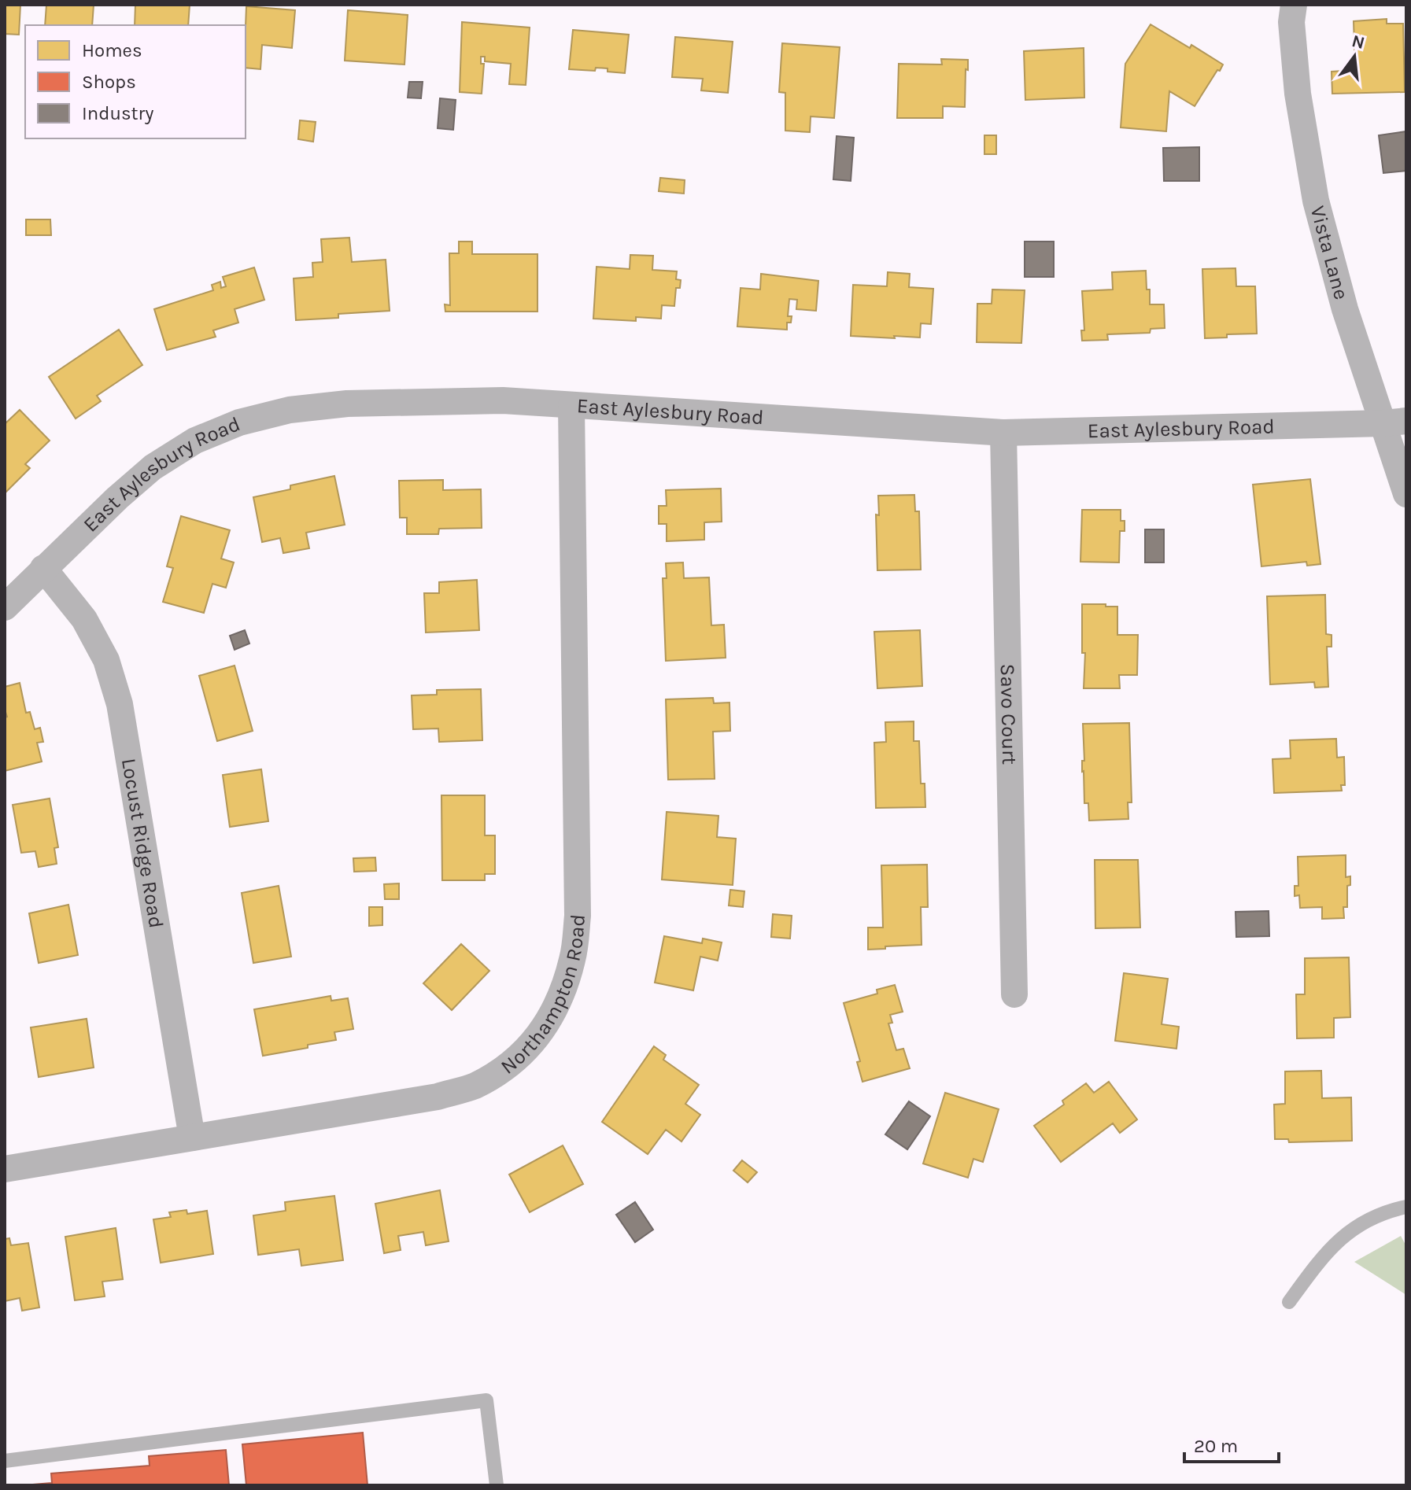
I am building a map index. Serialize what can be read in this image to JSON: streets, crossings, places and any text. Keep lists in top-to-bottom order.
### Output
{
  "streets": {
    "street": [
      "Vista Lane",
      "East Aylesbury Road",
      "Savo Court",
      "Locust Ridge Road",
      "Northampton Road"
    ]
  },
  "crossings": [
    ["Vista Lane", "East Aylesbury Road"],
    ["East Aylesbury Road", "Savo Court"],
    ["East Aylesbury Road", "Locust Ridge Road"],
    ["East Aylesbury Road", "Northampton Road"],
    ["Locust Ridge Road", "Northampton Road"]
  ],
  "legend": ["Homes", "Shops", "Industry"],
  "scale_bar": "20 m",
  "north": "top"
}
